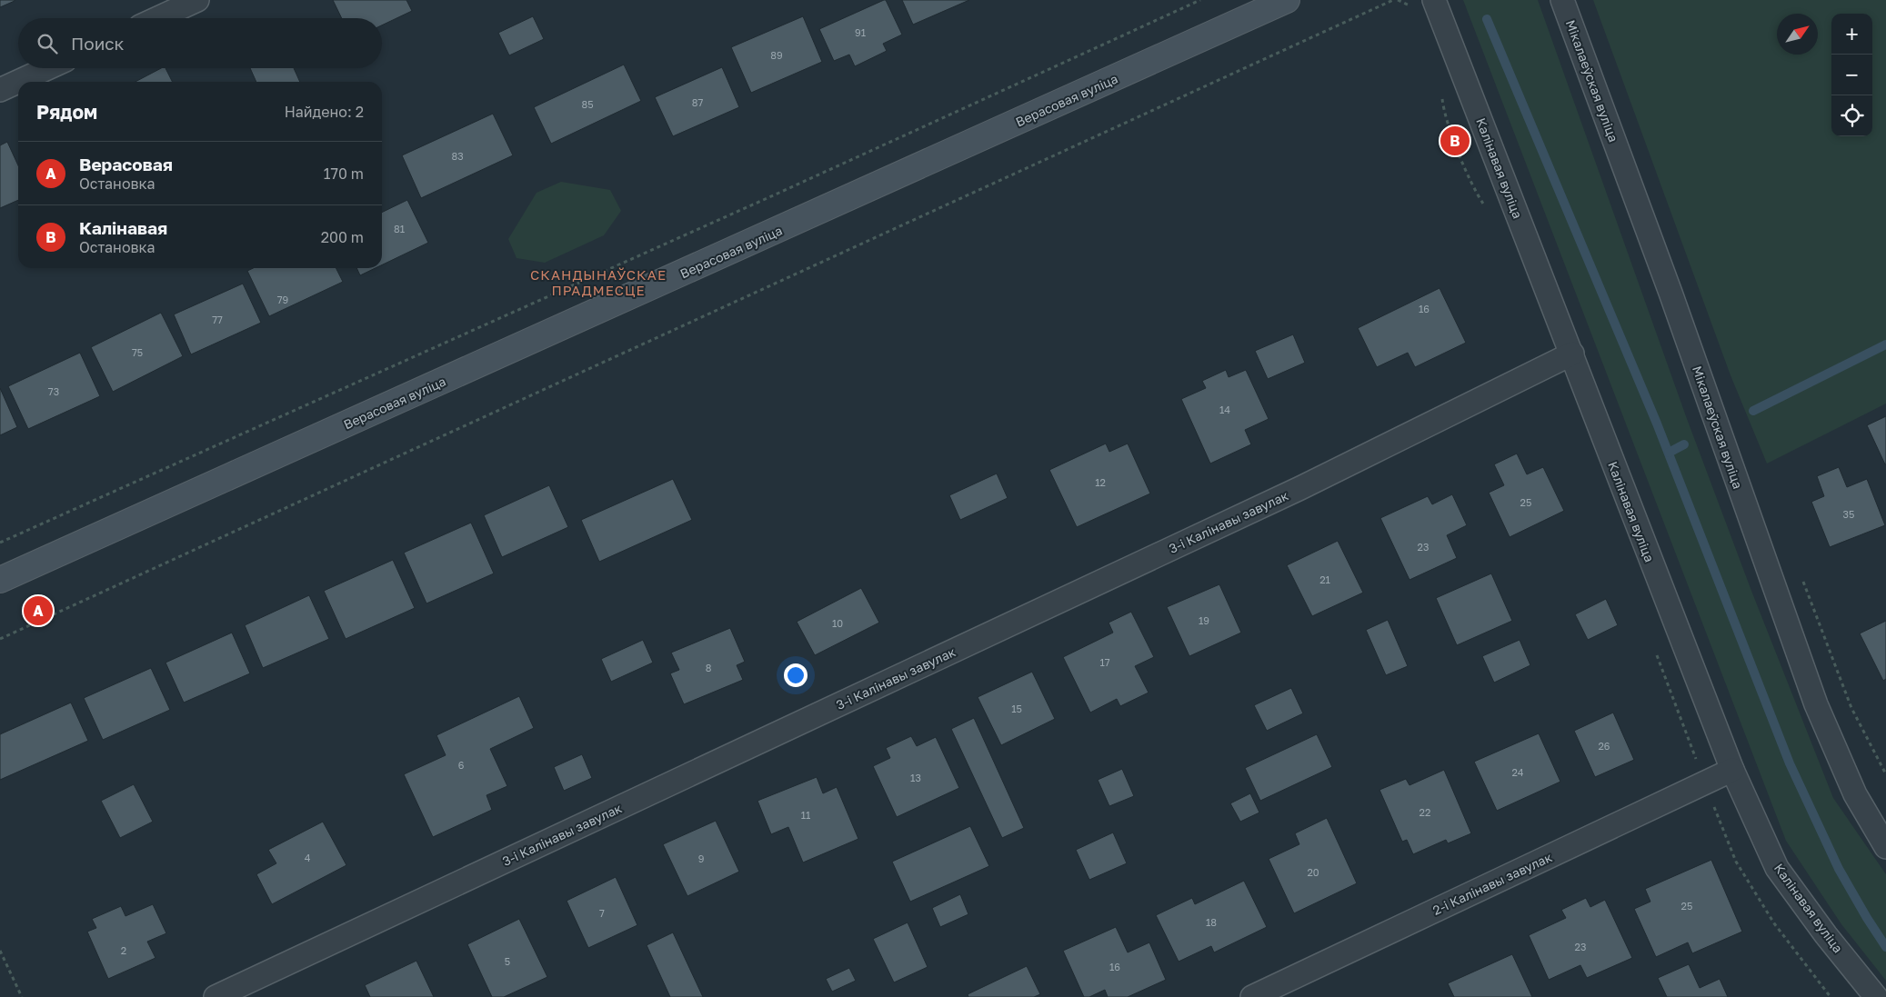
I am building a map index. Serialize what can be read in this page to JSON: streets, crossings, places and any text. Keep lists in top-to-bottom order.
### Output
{
  "streets": {
    "street": [
      "Мікалаеўская вуліца",
      "Верасовая вуліца",
      "Калінавая вуліца",
      "3-і Калінавы завулак",
      "2-і Калінавы завулак"
    ]
  },
  "crossings": [
    ["Калінавая вуліца", "3-і Калінавы завулак"],
    ["Калінавая вуліца", "2-і Калінавы завулак"]
  ],
  "districts": ["СКАНДЫНАЎСКАЕ ПРАДМЕСЦЕ"],
  "house_numbers": [
    "91",
    "89",
    "87",
    "85",
    "83",
    "81",
    "79",
    "16",
    "77",
    "75",
    "73",
    "14",
    "12",
    "25",
    "35",
    "23",
    "21",
    "19",
    "10",
    "17",
    "8",
    "15",
    "26",
    "6",
    "24",
    "13",
    "22",
    "11",
    "4",
    "9",
    "20",
    "25",
    "7",
    "18",
    "23",
    "2",
    "5",
    "16"
  ],
  "north": "top right",
  "page": {
    "map_buttons": ["+", "−"],
    "search": "Поиск",
    "heading": ["Рядом", "Найдено: 2"],
    "pins": ["B", "A"],
    "list": [
      {
        "mark": "A",
        "name": "Верасовая",
        "note": "Остановка",
        "value": "170 m"
      },
      {
        "mark": "B",
        "name": "Калінавая",
        "note": "Остановка",
        "value": "200 m"
      }
    ]
  }
}
